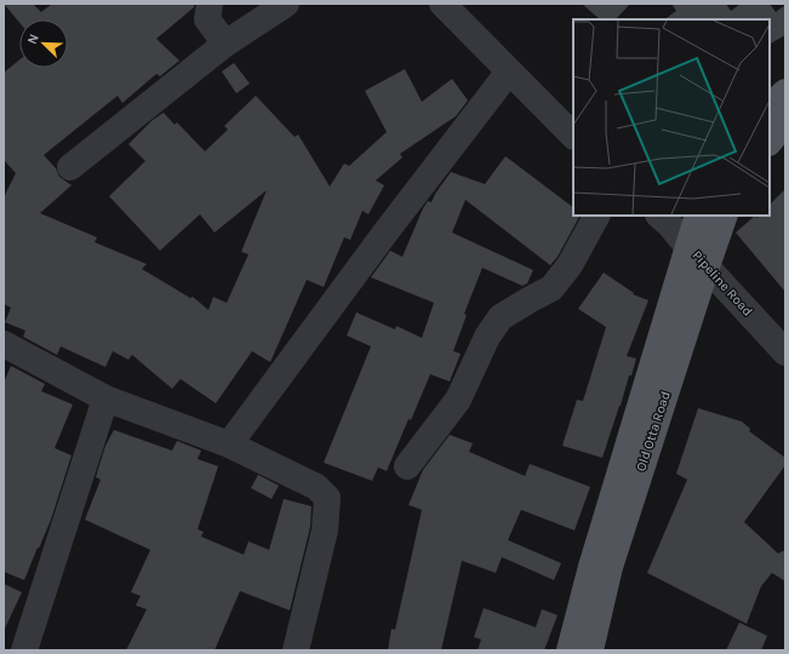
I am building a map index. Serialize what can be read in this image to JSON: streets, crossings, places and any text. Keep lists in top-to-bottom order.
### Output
{
  "streets": {
    "main road": ["Old Otta Road"],
    "street": ["Pipeline Road"]
  },
  "crossings": [
    ["Pipeline Road", "Old Otta Road"]
  ],
  "north": "top left"
}
